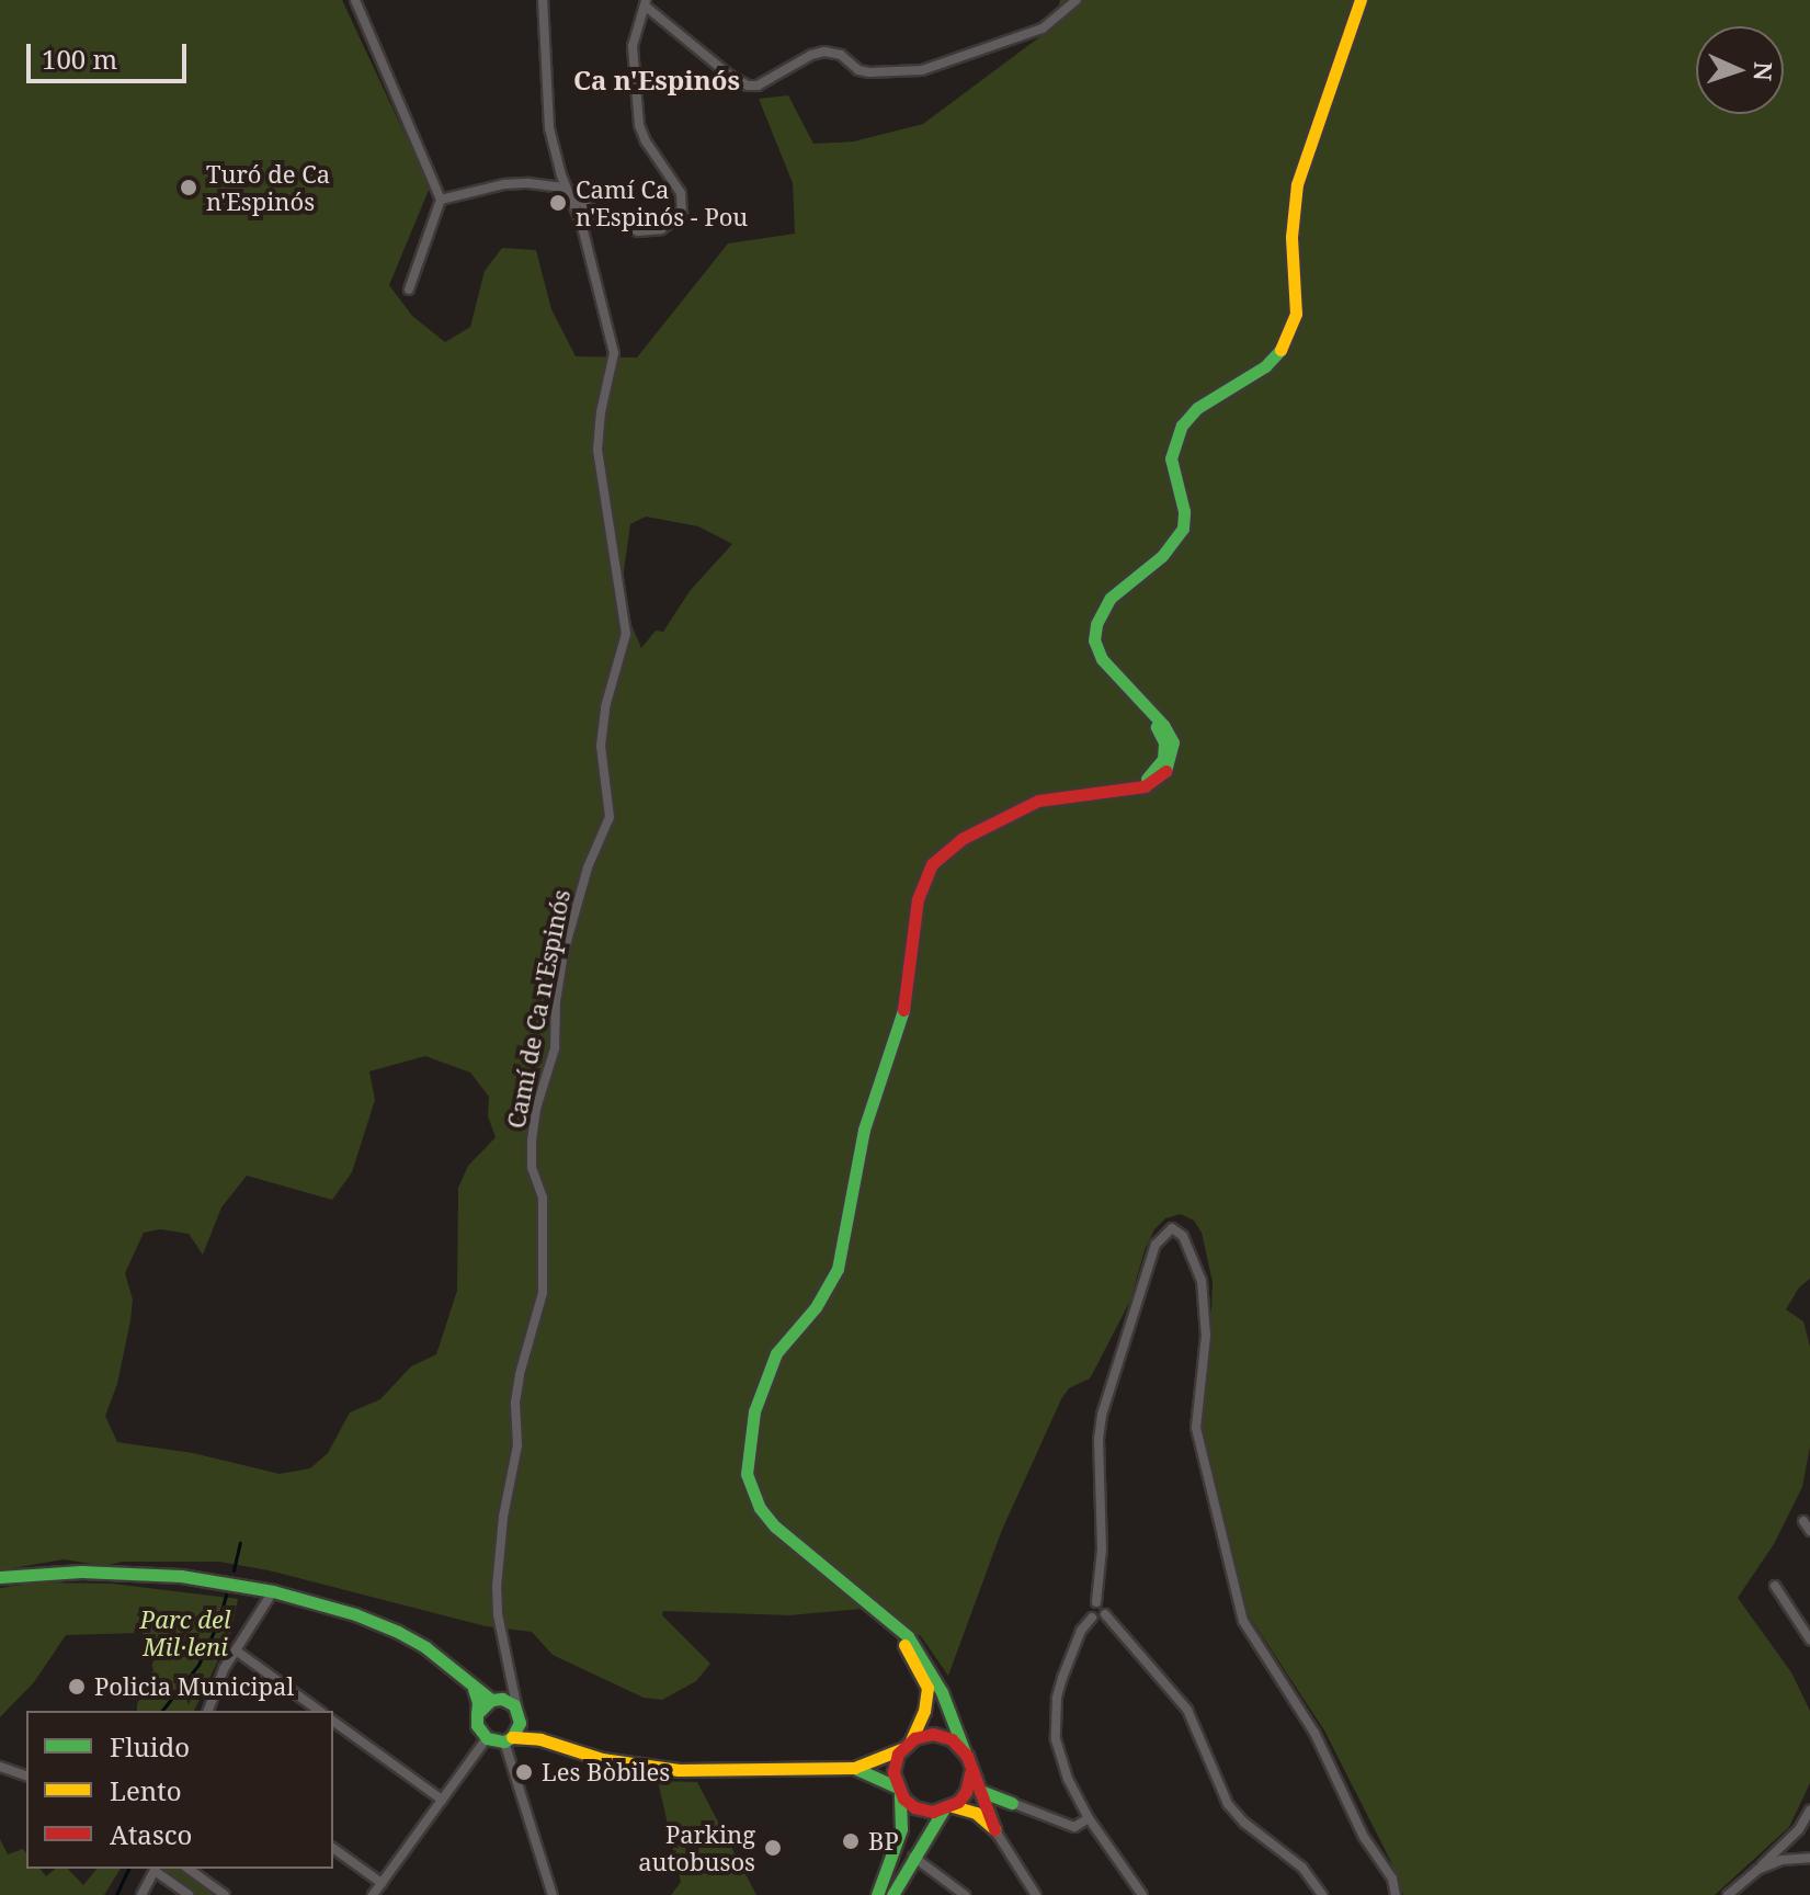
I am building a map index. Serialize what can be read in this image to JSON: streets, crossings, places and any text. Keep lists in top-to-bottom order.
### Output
{
  "streets": {
    "street": ["Camí de Ca n'Espinós"]
  },
  "districts": ["Ca n'Espinós"],
  "parks": ["Parc del Mil·leni"],
  "places": [
    "Turó de Ca n'Espinós",
    "Camí Ca n'Espinós - Pou",
    "Policia Municipal",
    "Les Bòbiles",
    "BP",
    "Parking autobusos"
  ],
  "legend": ["Fluido", "Lento", "Atasco"],
  "scale_bar": "100 m",
  "north": "right"
}
